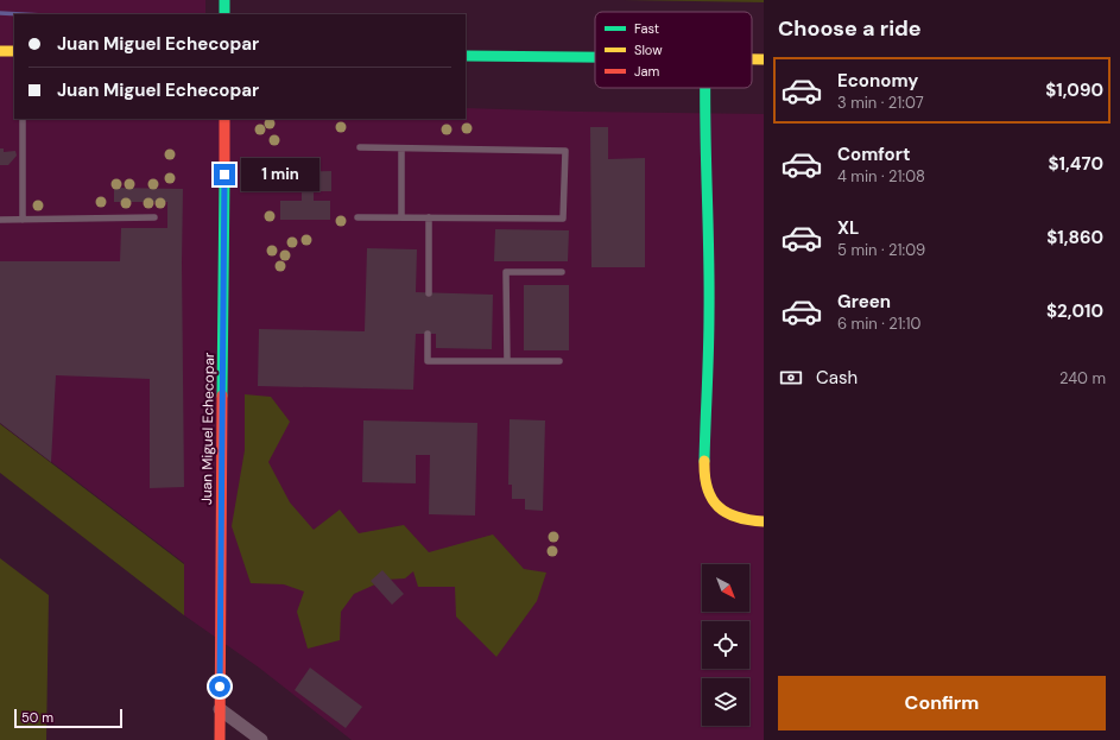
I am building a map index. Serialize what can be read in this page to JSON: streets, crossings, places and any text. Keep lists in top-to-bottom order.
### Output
{
  "streets": {
    "street": ["Juan Miguel Echecopar"]
  },
  "legend": ["Fast", "Slow", "Jam"],
  "scale_bar": "50 m",
  "north": "bottom right",
  "page": {
    "heading": "Choose a ride",
    "banner": ["Juan Miguel Echecopar", "Juan Miguel Echecopar"],
    "list": [
      {
        "name": "Economy",
        "note": "3 min · 21:07",
        "value": "$1,090"
      },
      {
        "name": "Comfort",
        "note": "4 min · 21:08",
        "value": "$1,470"
      },
      {
        "name": "XL",
        "note": "5 min · 21:09",
        "value": "$1,860"
      },
      {
        "name": "Green",
        "note": "6 min · 21:10",
        "value": "$2,010"
      }
    ],
    "bubble": "1 min",
    "pay": ["Cash", "240 m"],
    "buttons": "Confirm",
    "scale": "50 m"
  }
}
